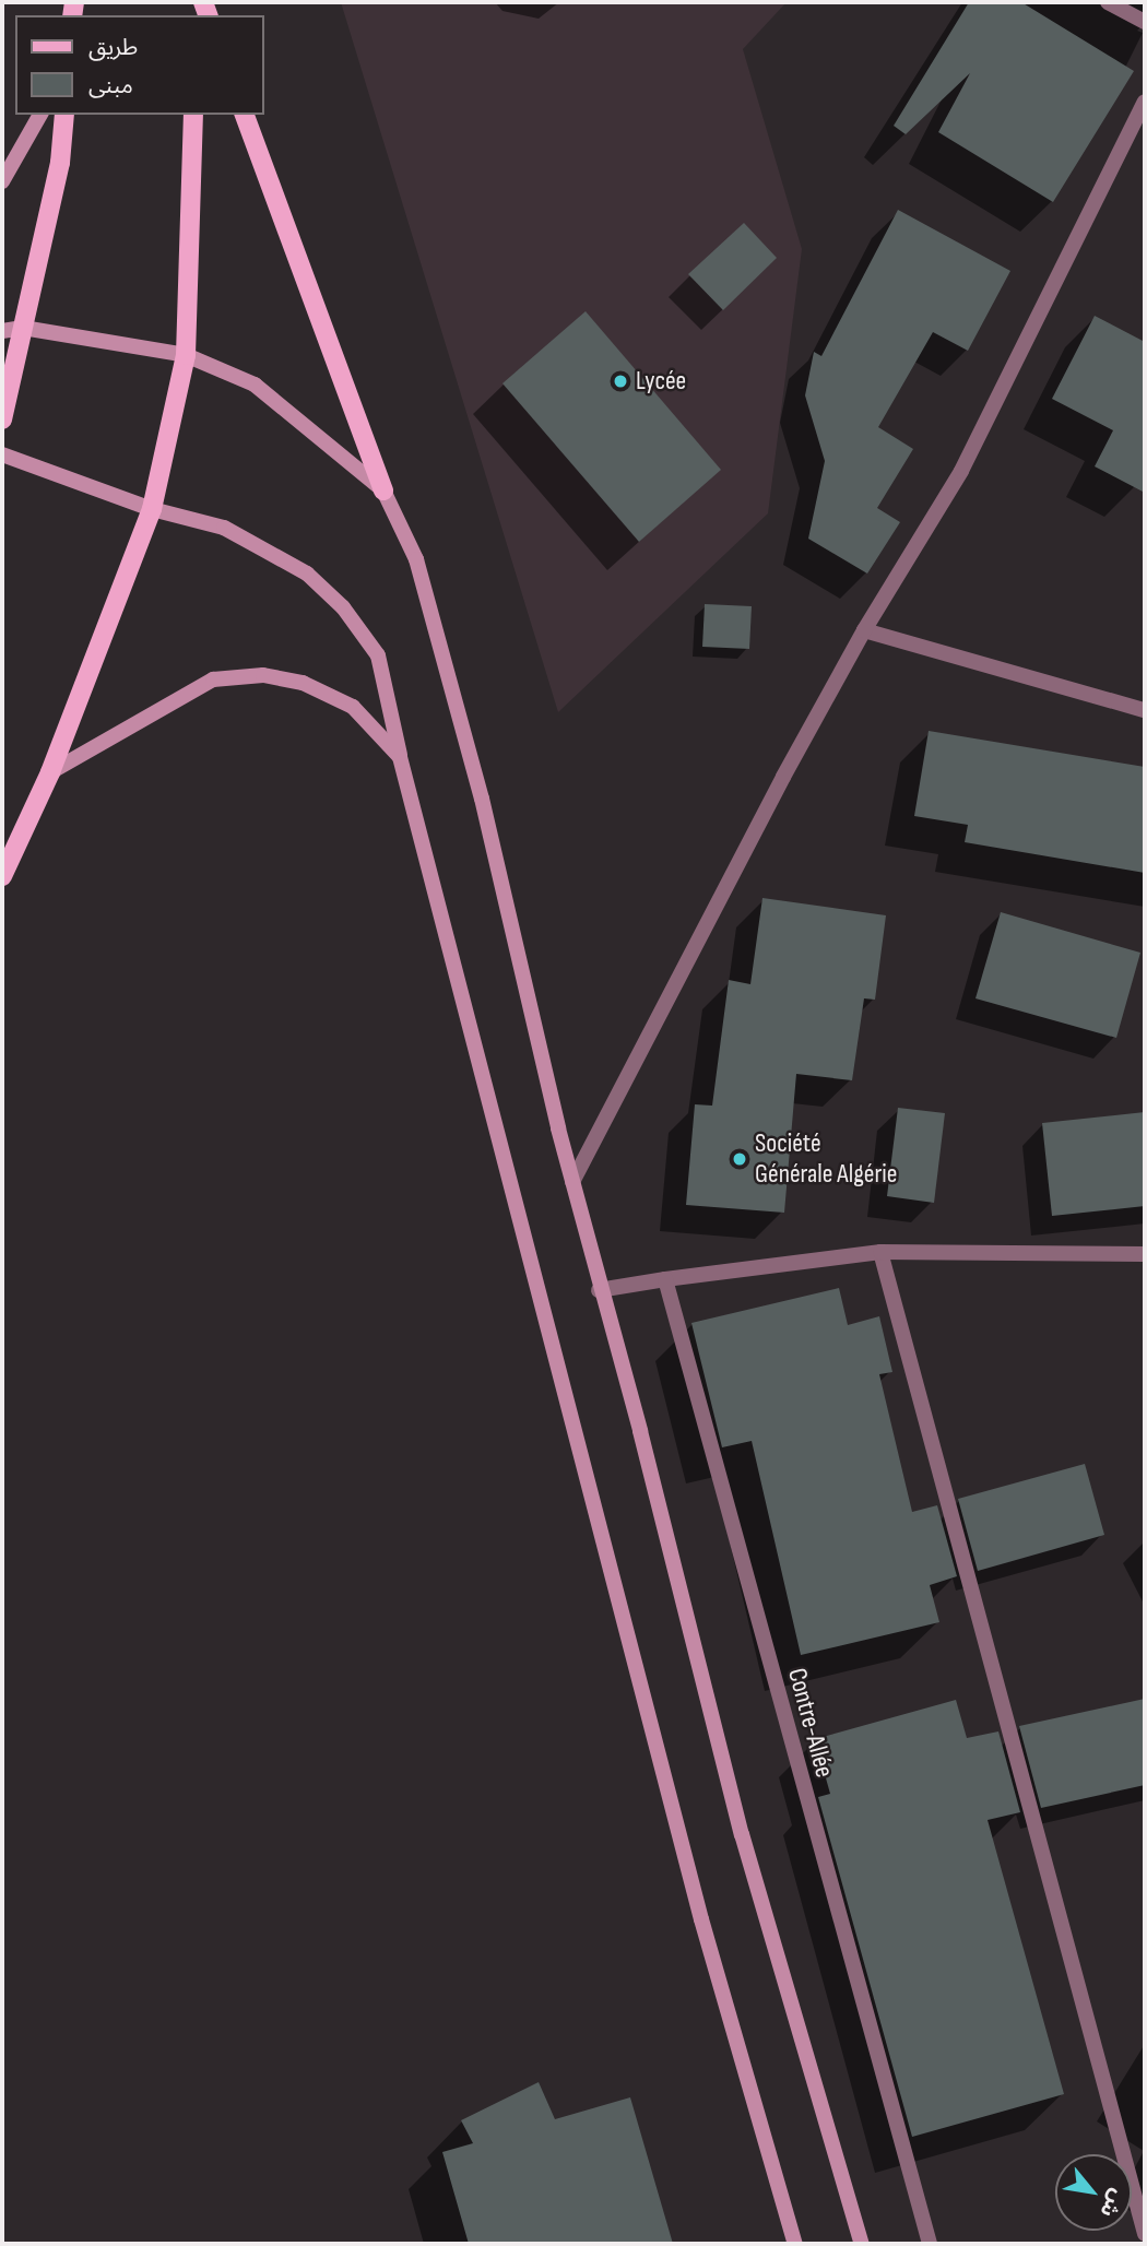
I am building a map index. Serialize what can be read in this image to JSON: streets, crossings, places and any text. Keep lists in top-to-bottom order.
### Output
{
  "streets": {
    "street": ["Contre-Allée"]
  },
  "places": ["Lycée", "Société Générale Algérie"],
  "legend": ["طريق", "مبنى"],
  "north": "bottom right"
}
